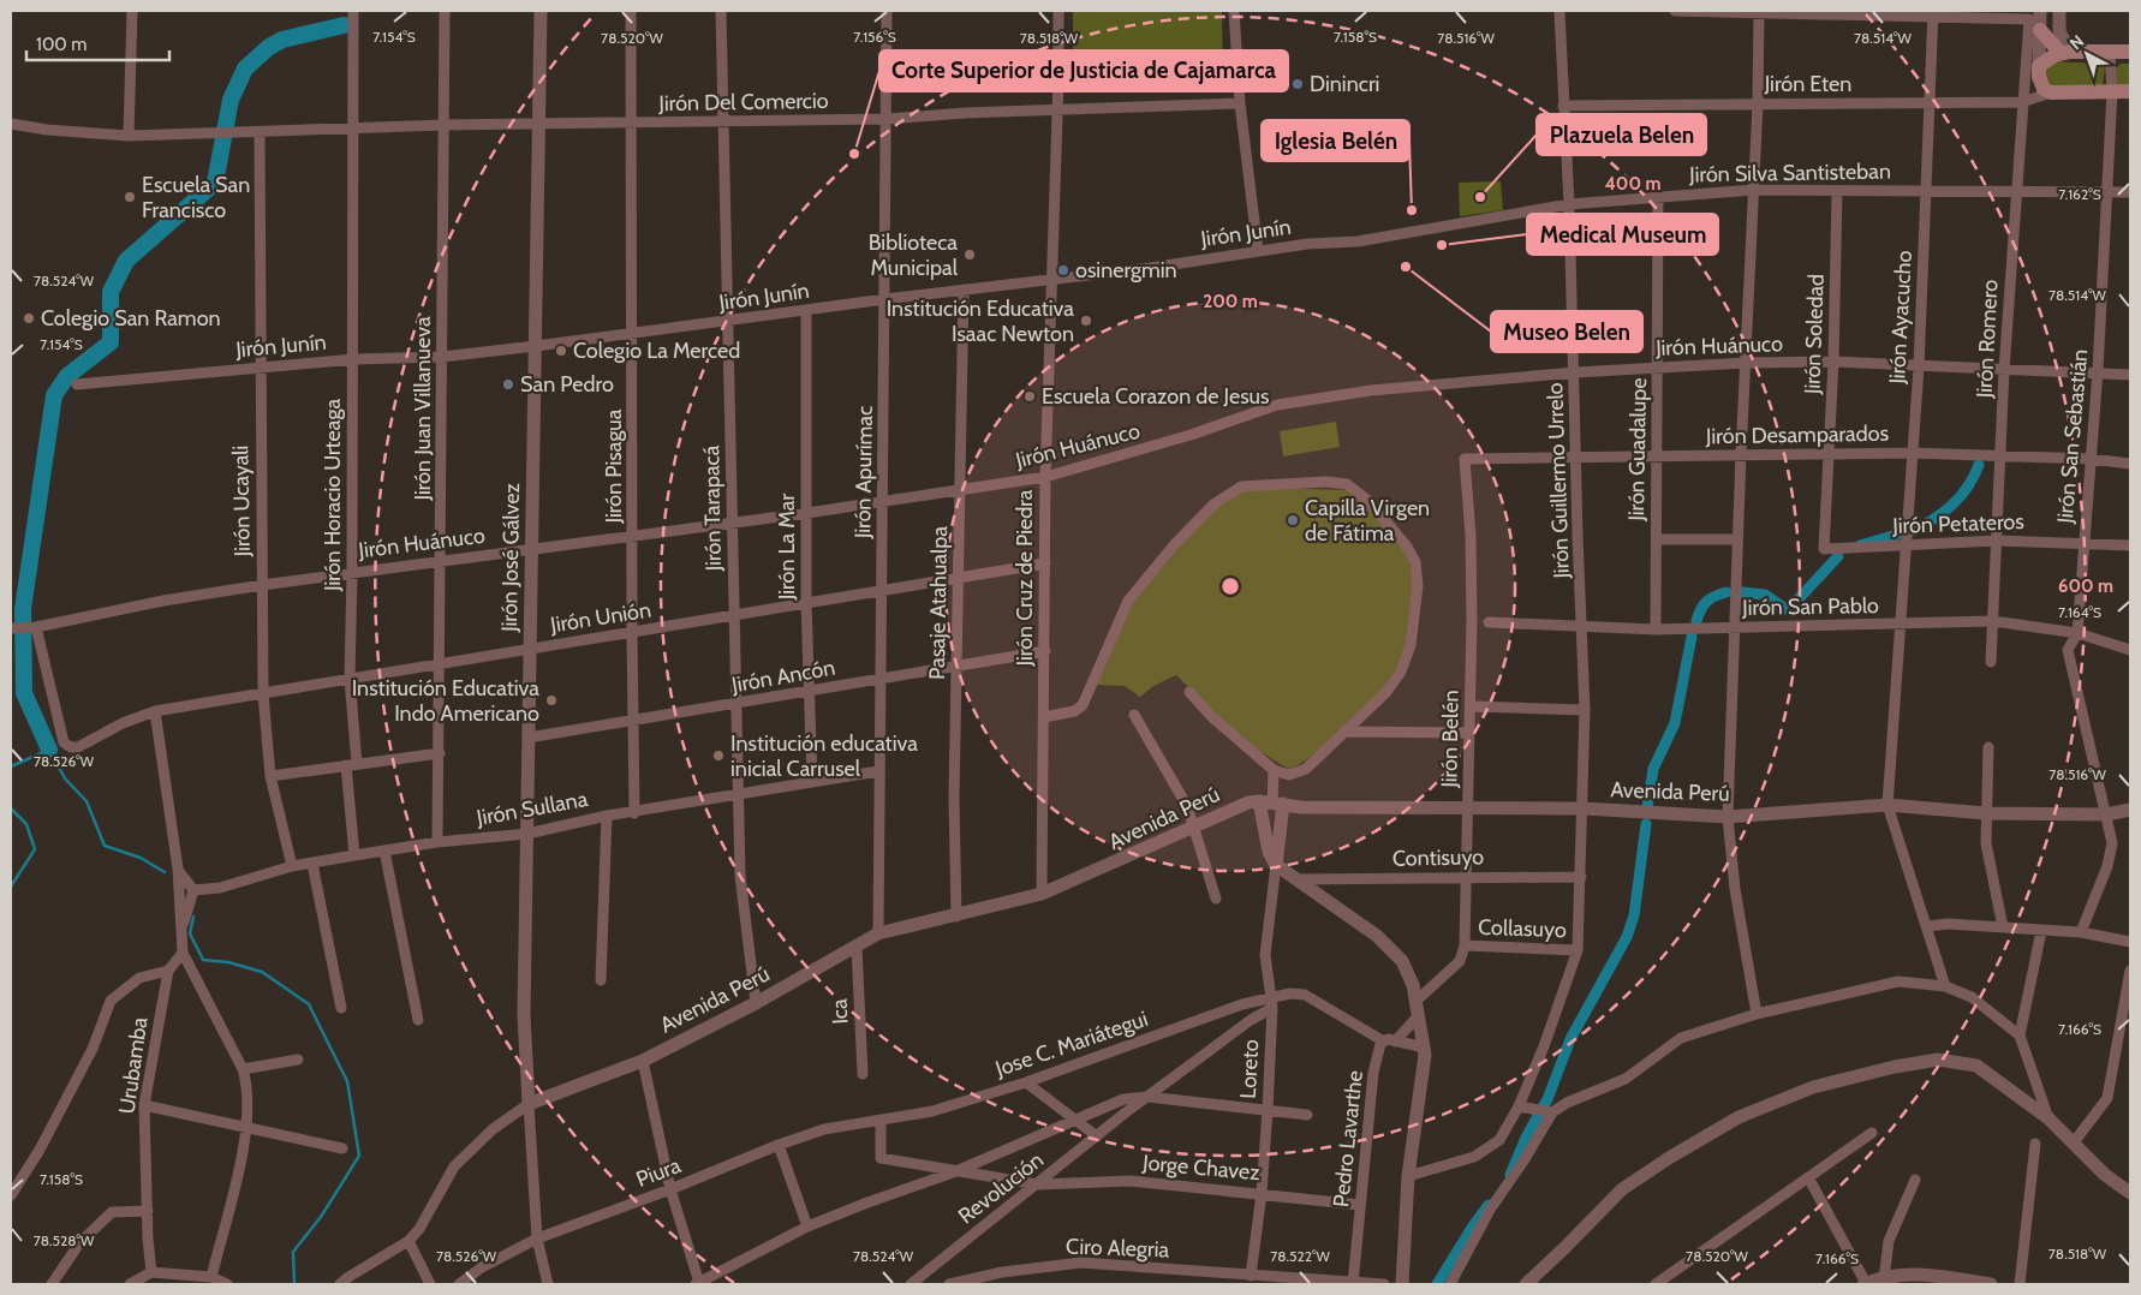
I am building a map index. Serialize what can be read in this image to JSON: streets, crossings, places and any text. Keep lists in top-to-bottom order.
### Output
{
  "streets": {
    "street": [
      "Jirón Eten",
      "Jirón Del Comercio",
      "Jirón Silva Santisteban",
      "Jirón Junín",
      "Jirón Ayacucho",
      "Jirón Soledad",
      "Jirón Romero",
      "Jirón Huánuco",
      "Jirón Juan Villanueva",
      "Jirón Desamparados",
      "Jirón San Sebastián",
      "Jirón Guadalupe",
      "Jirón Pisagua",
      "Jirón Apurímac",
      "Jirón Guillermo Urrelo",
      "Jirón Horacio Urteaga",
      "Jirón Ucayali",
      "Jirón Tarapacá",
      "Jirón Petateros",
      "Jirón La Mar",
      "Jirón José Gálvez",
      "Jirón Cruz de Piedra",
      "Pasaje Atahualpa",
      "Jirón San Pablo",
      "Jirón Unión",
      "Jirón Ancón",
      "Jirón Belén",
      "Avenida Perú",
      "Jirón Sullana",
      "Contisuyo",
      "Collasuyo",
      "Ica",
      "Jose C. Mariátegui",
      "Urubamba",
      "Loreto",
      "Pedro Lavarthe",
      "Jorge Chavez",
      "Piura",
      "Revolución",
      "Ciro Alegria"
    ]
  },
  "crossings": [
    ["Jirón Eten", "Jirón Ayacucho"],
    ["Jirón Eten", "Jirón Romero"],
    ["Jirón Eten", "Jirón Guillermo Urrelo"],
    ["Jirón Del Comercio", "Jirón Juan Villanueva"],
    ["Jirón Del Comercio", "Jirón Pisagua"],
    ["Jirón Del Comercio", "Jirón Apurímac"],
    ["Jirón Del Comercio", "Jirón Horacio Urteaga"],
    ["Jirón Del Comercio", "Jirón Ucayali"],
    ["Jirón Del Comercio", "Jirón Tarapacá"],
    ["Jirón Del Comercio", "Jirón José Gálvez"],
    ["Jirón Del Comercio", "Jirón Cruz de Piedra"],
    ["Jirón Silva Santisteban", "Jirón Junín"],
    ["Jirón Silva Santisteban", "Jirón Ayacucho"],
    ["Jirón Silva Santisteban", "Jirón Soledad"],
    ["Jirón Silva Santisteban", "Jirón Romero"],
    ["Jirón Silva Santisteban", "Jirón San Sebastián"],
    ["Jirón Silva Santisteban", "Jirón Guadalupe"],
    ["Jirón Silva Santisteban", "Jirón Guillermo Urrelo"],
    ["Jirón Junín", "Jirón Juan Villanueva"],
    ["Jirón Junín", "Jirón Pisagua"],
    ["Jirón Junín", "Jirón Apurímac"],
    ["Jirón Junín", "Jirón Horacio Urteaga"],
    ["Jirón Junín", "Jirón Ucayali"],
    ["Jirón Junín", "Jirón Tarapacá"],
    ["Jirón Junín", "Jirón La Mar"],
    ["Jirón Junín", "Jirón José Gálvez"],
    ["Jirón Junín", "Jirón Cruz de Piedra"],
    ["Jirón Junín", "Pasaje Atahualpa"],
    ["Jirón Ayacucho", "Jirón Huánuco"],
    ["Jirón Ayacucho", "Jirón Desamparados"],
    ["Jirón Ayacucho", "Jirón Petateros"],
    ["Jirón Ayacucho", "Jirón San Pablo"],
    ["Jirón Ayacucho", "Avenida Perú"],
    ["Jirón Soledad", "Jirón Huánuco"],
    ["Jirón Soledad", "Jirón Desamparados"],
    ["Jirón Soledad", "Jirón Petateros"],
    ["Jirón Romero", "Jirón Huánuco"],
    ["Jirón Romero", "Jirón Desamparados"],
    ["Jirón Romero", "Jirón Petateros"],
    ["Jirón Romero", "Jirón San Pablo"],
    ["Jirón Huánuco", "Jirón Juan Villanueva"],
    ["Jirón Huánuco", "Jirón San Sebastián"],
    ["Jirón Huánuco", "Jirón Guadalupe"],
    ["Jirón Huánuco", "Jirón Pisagua"],
    ["Jirón Huánuco", "Jirón Apurímac"],
    ["Jirón Huánuco", "Jirón Guillermo Urrelo"],
    ["Jirón Huánuco", "Jirón Horacio Urteaga"],
    ["Jirón Huánuco", "Jirón Ucayali"],
    ["Jirón Huánuco", "Jirón Tarapacá"],
    ["Jirón Huánuco", "Jirón La Mar"],
    ["Jirón Huánuco", "Jirón José Gálvez"],
    ["Jirón Huánuco", "Jirón Cruz de Piedra"],
    ["Jirón Huánuco", "Pasaje Atahualpa"],
    ["Jirón Huánuco", "Jirón Unión"],
    ["Jirón Juan Villanueva", "Jirón Unión"],
    ["Jirón Juan Villanueva", "Jirón Sullana"],
    ["Jirón Desamparados", "Jirón San Sebastián"],
    ["Jirón Desamparados", "Jirón Guadalupe"],
    ["Jirón Desamparados", "Jirón Guillermo Urrelo"],
    ["Jirón Desamparados", "Jirón Belén"],
    ["Jirón San Sebastián", "Jirón Petateros"],
    ["Jirón San Sebastián", "Jirón San Pablo"],
    ["Jirón San Sebastián", "Avenida Perú"],
    ["Jirón Guadalupe", "Jirón San Pablo"],
    ["Jirón Pisagua", "Jirón Unión"],
    ["Jirón Pisagua", "Jirón Ancón"],
    ["Jirón Pisagua", "Jirón Sullana"],
    ["Jirón Apurímac", "Jirón Unión"],
    ["Jirón Apurímac", "Jirón Ancón"],
    ["Jirón Apurímac", "Avenida Perú"],
    ["Jirón Apurímac", "Jirón Sullana"],
    ["Jirón Guillermo Urrelo", "Jirón San Pablo"],
    ["Jirón Guillermo Urrelo", "Avenida Perú"],
    ["Jirón Guillermo Urrelo", "Contisuyo"],
    ["Jirón Guillermo Urrelo", "Collasuyo"],
    ["Jirón Horacio Urteaga", "Jirón Unión"],
    ["Jirón Horacio Urteaga", "Jirón Sullana"],
    ["Jirón Ucayali", "Jirón Unión"],
    ["Jirón Ucayali", "Jirón Sullana"],
    ["Jirón Tarapacá", "Jirón Unión"],
    ["Jirón Tarapacá", "Jirón Ancón"],
    ["Jirón Tarapacá", "Avenida Perú"],
    ["Jirón Tarapacá", "Jirón Sullana"],
    ["Jirón La Mar", "Jirón Unión"],
    ["Jirón La Mar", "Jirón Ancón"],
    ["Jirón La Mar", "Jirón Sullana"],
    ["Jirón José Gálvez", "Jirón Unión"],
    ["Jirón José Gálvez", "Jirón Ancón"],
    ["Jirón José Gálvez", "Avenida Perú"],
    ["Jirón José Gálvez", "Jirón Sullana"],
    ["Jirón Cruz de Piedra", "Jirón Unión"],
    ["Jirón Cruz de Piedra", "Jirón Ancón"],
    ["Jirón Cruz de Piedra", "Avenida Perú"],
    ["Pasaje Atahualpa", "Jirón Unión"],
    ["Pasaje Atahualpa", "Jirón Ancón"],
    ["Pasaje Atahualpa", "Avenida Perú"],
    ["Jirón Belén", "Avenida Perú"],
    ["Jirón Belén", "Contisuyo"],
    ["Jirón Belén", "Collasuyo"],
    ["Avenida Perú", "Ica"],
    ["Jose C. Mariátegui", "Loreto"],
    ["Jose C. Mariátegui", "Pedro Lavarthe"],
    ["Jose C. Mariátegui", "Jorge Chavez"],
    ["Jose C. Mariátegui", "Piura"],
    ["Loreto", "Jorge Chavez"],
    ["Loreto", "Ciro Alegria"],
    ["Pedro Lavarthe", "Jorge Chavez"],
    ["Pedro Lavarthe", "Ciro Alegria"],
    ["Jorge Chavez", "Piura"],
    ["Jorge Chavez", "Revolución"]
  ],
  "places": [
    "Dinincri",
    "Corte Superior de Justicia de Cajamarca",
    "Escuela San Francisco",
    "Plazuela Belen",
    "Iglesia Belén",
    "Medical Museum",
    "Biblioteca Municipal",
    "Museo Belen",
    "osinergmin",
    "Colegio San Ramon",
    "Institución Educativa Isaac Newton",
    "Colegio La Merced",
    "San Pedro",
    "Escuela Corazon de Jesus",
    "Capilla Virgen de Fátima",
    "Institución Educativa Indo Americano",
    "Institución educativa inicial Carrusel"
  ],
  "scale_bar": "100 m",
  "north": "top left",
  "coordinates": [
    "7.154°S",
    "7.156°S",
    "7.158°S",
    "78.514°W",
    "78.520°W",
    "78.518°W",
    "78.516°W",
    "7.162°S",
    "78.524°W",
    "7.164°S",
    "78.526°W",
    "7.166°S",
    "78.528°W",
    "78.522°W"
  ],
  "rings": ["400 m", "200 m", "600 m"]
}
